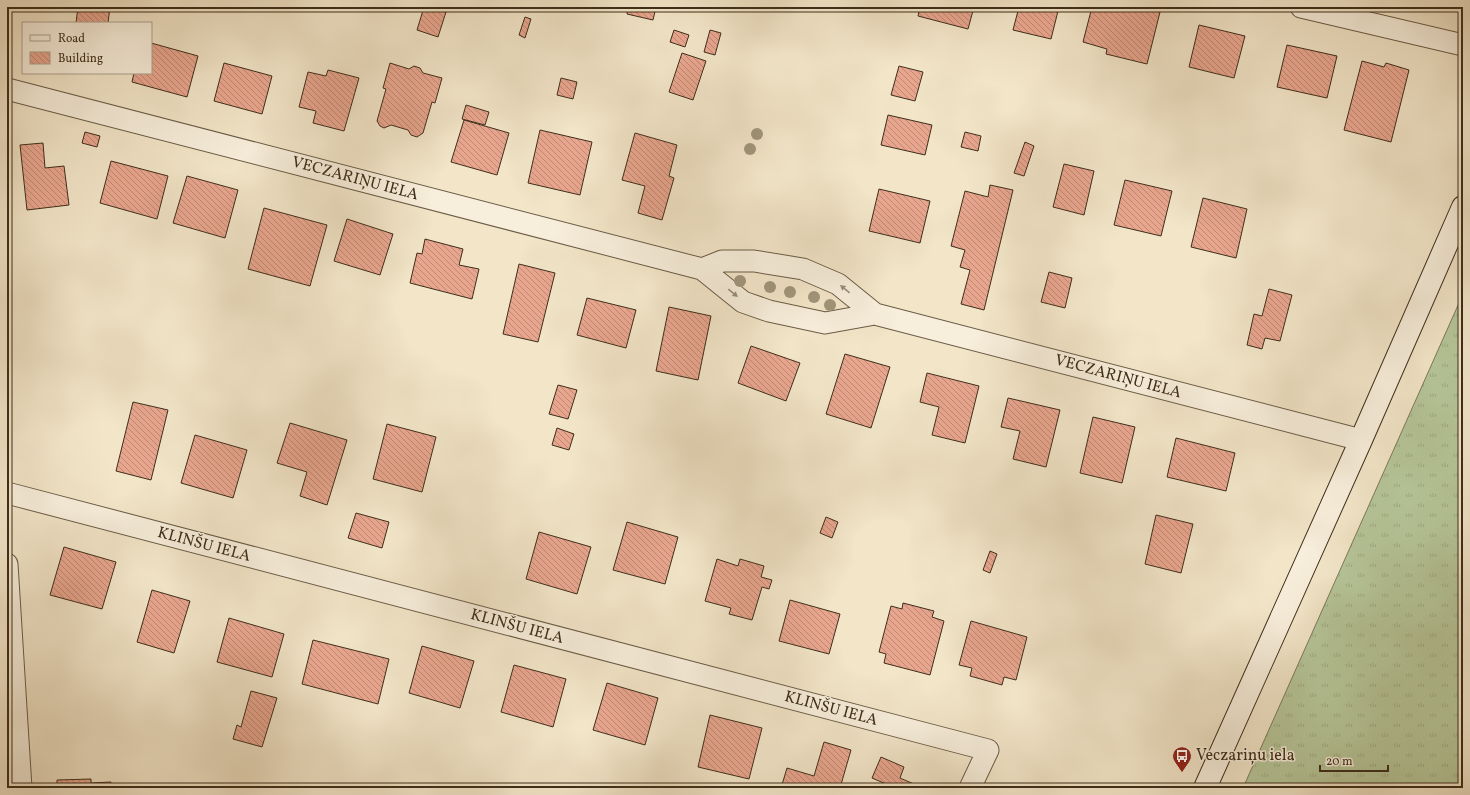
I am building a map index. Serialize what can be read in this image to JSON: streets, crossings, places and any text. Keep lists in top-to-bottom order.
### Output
{
  "streets": {
    "street": ["VECZARIŅU IELA", "KLINŠU IELA"]
  },
  "places": {
    "bus stop": ["Veczariņu iela"]
  },
  "legend": ["Road", "Building"],
  "scale_bar": "20 m"
}
